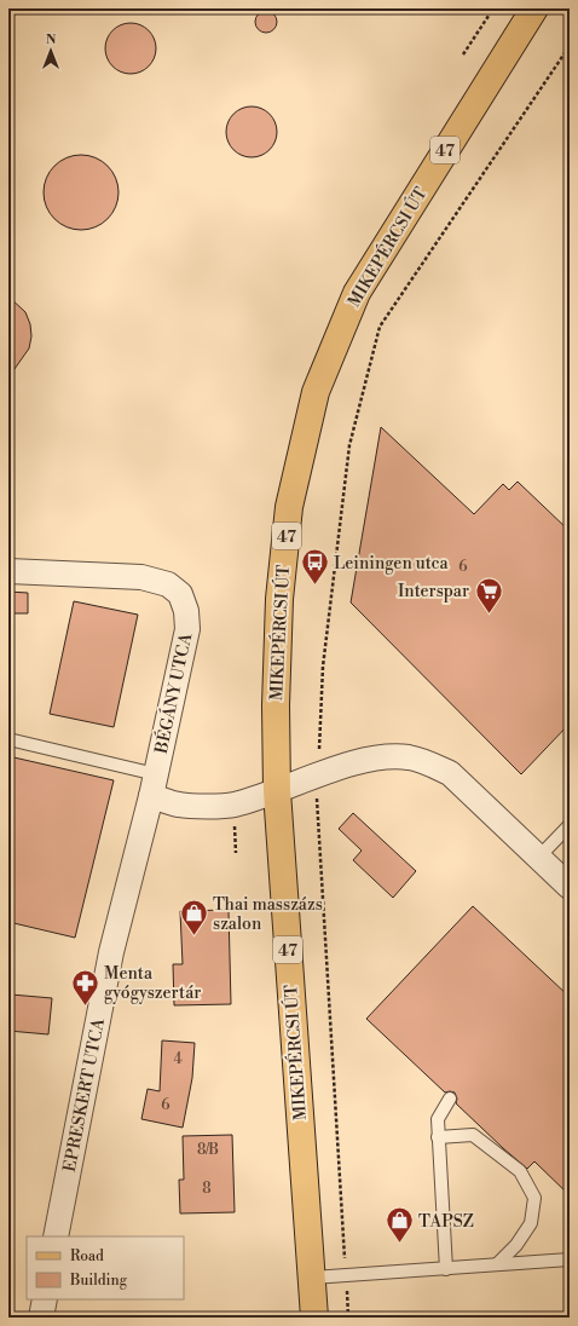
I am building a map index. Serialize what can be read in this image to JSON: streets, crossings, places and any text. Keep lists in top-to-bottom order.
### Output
{
  "streets": {
    "main road": ["47", "MIKEPÉRCSI ÚT"],
    "street": ["BÉGÁNY UTCA", "EPRESKERT UTCA"]
  },
  "crossings": [
    ["BÉGÁNY UTCA", "EPRESKERT UTCA"]
  ],
  "places": {
    "bus stop": ["Leiningen utca"],
    "supermarket": ["Interspar"],
    "shop": ["Thai masszázs szalon", "TAPSZ"],
    "pharmacy": ["Menta gyógyszertár"]
  },
  "house_numbers": [
    "6",
    "4",
    "6",
    "8/B",
    "8"
  ],
  "legend": ["Road", "Building"],
  "north": "top"
}
